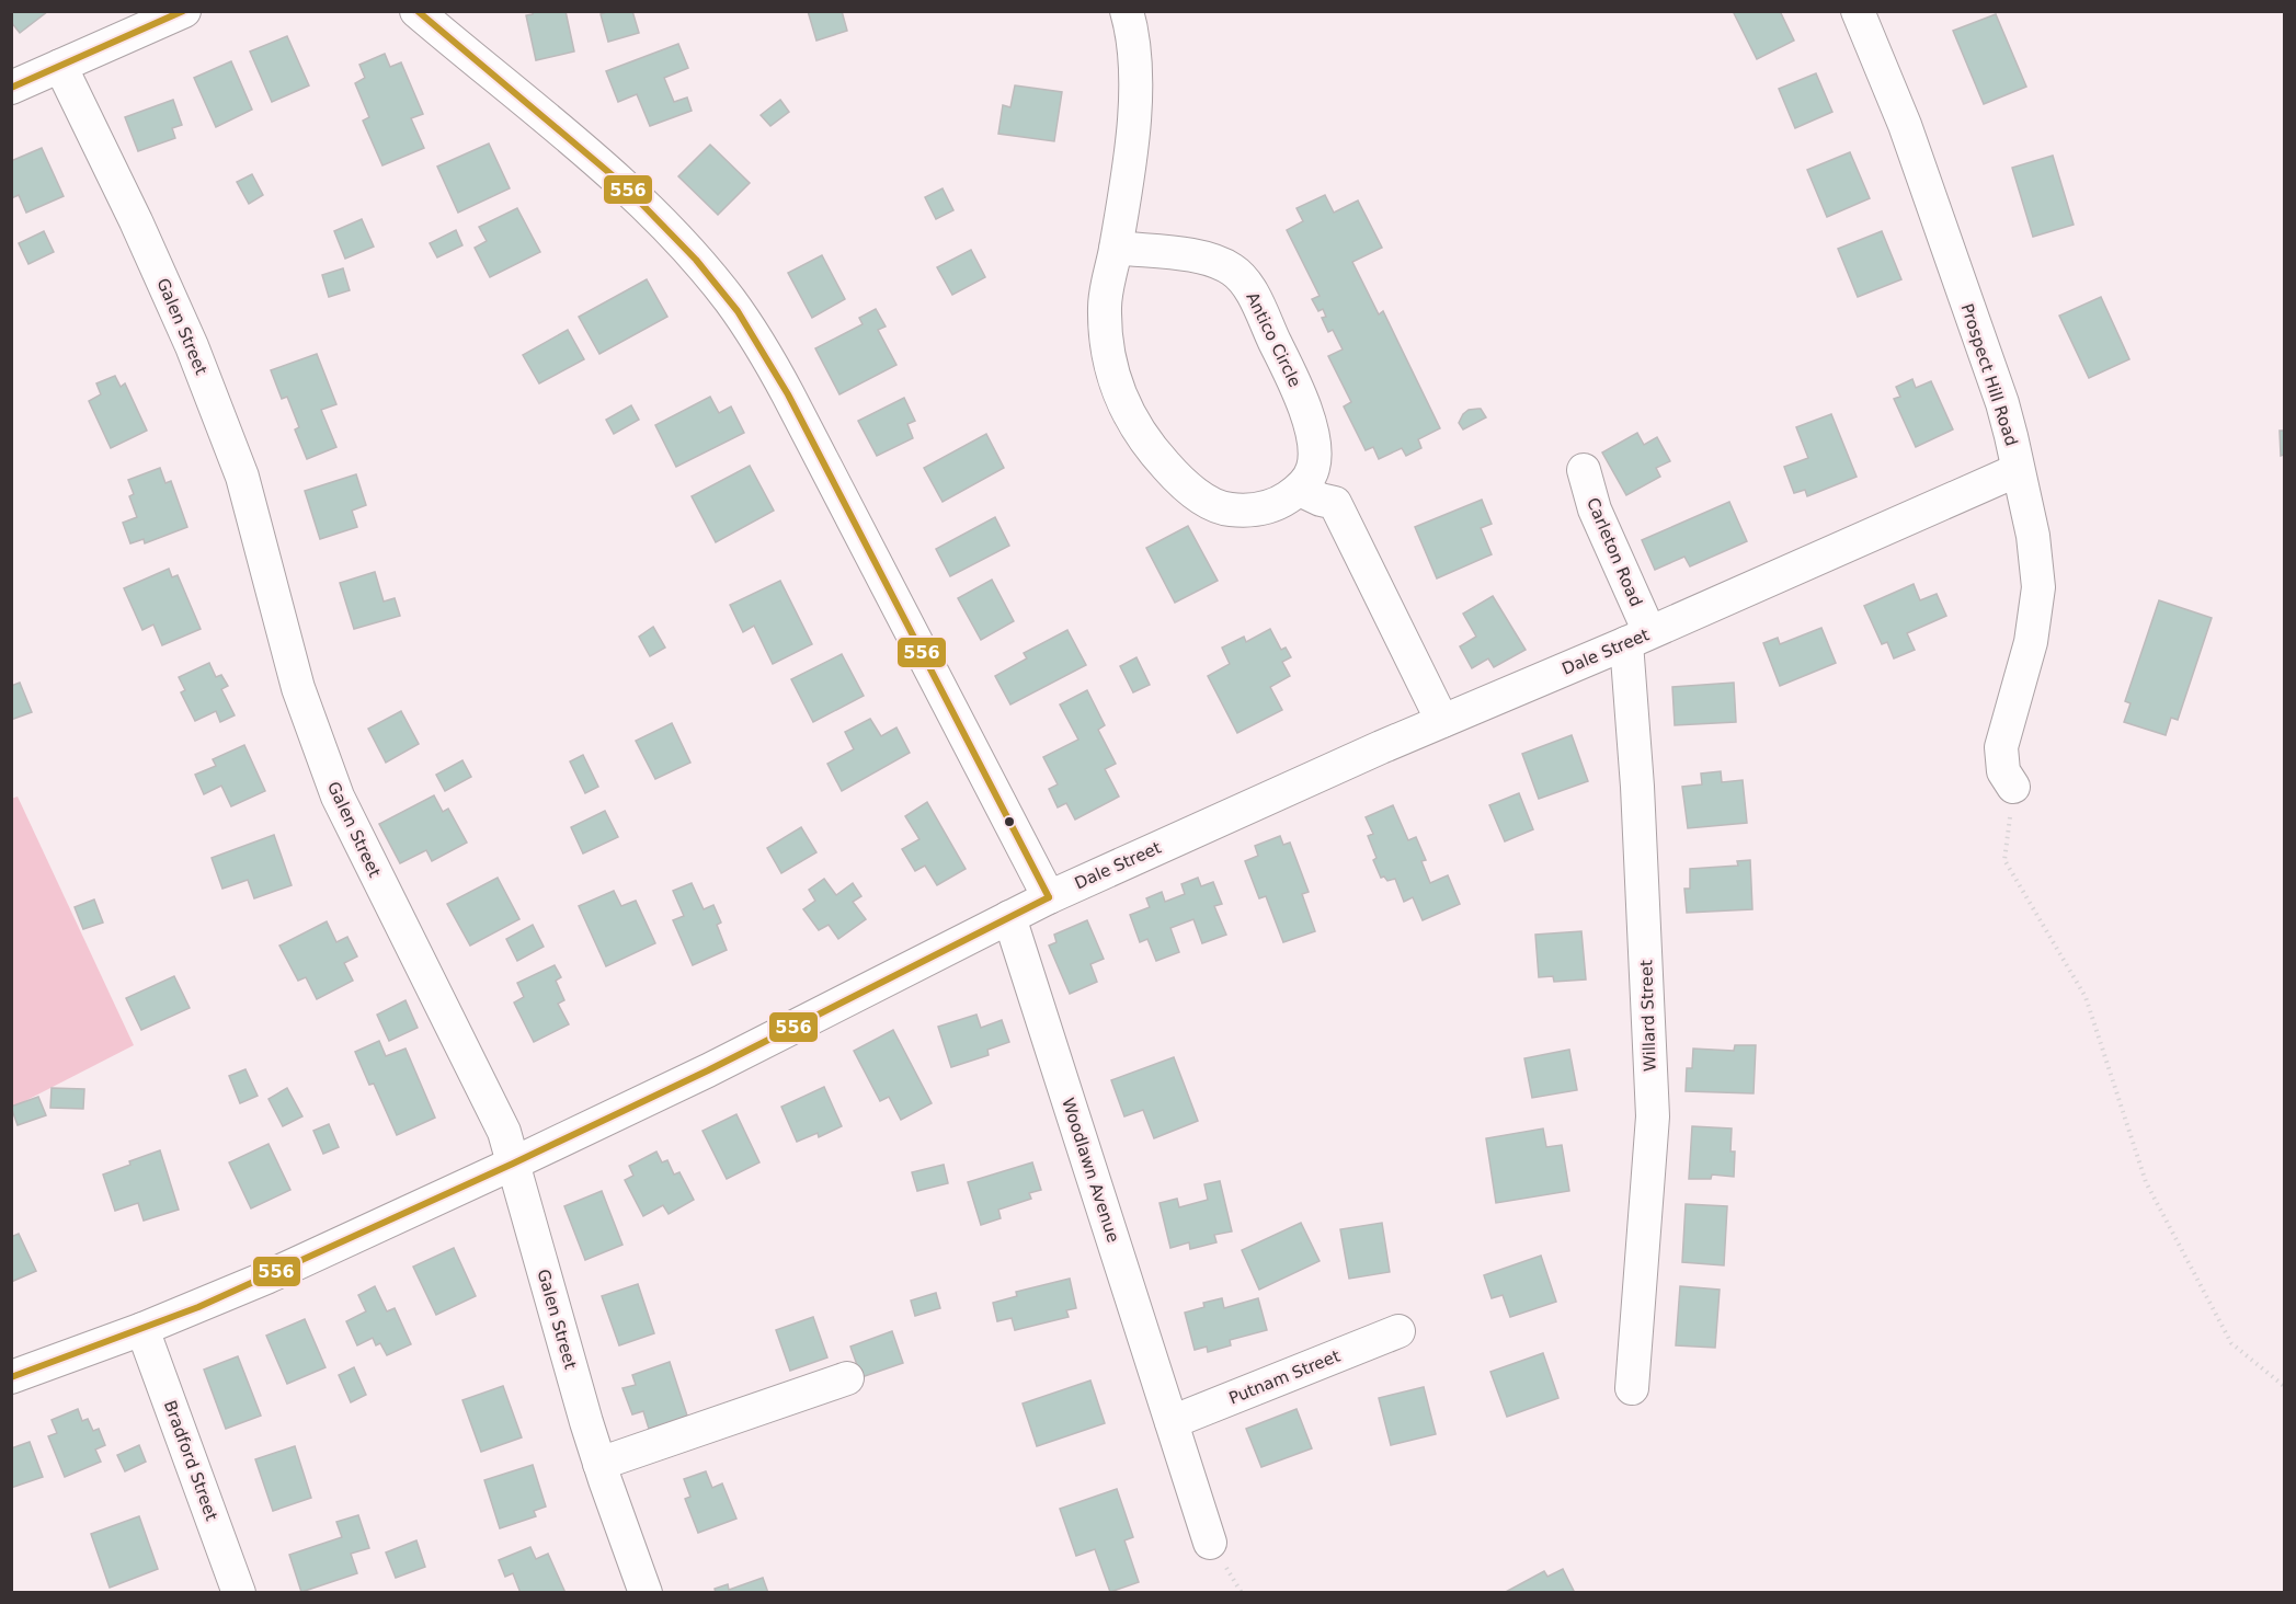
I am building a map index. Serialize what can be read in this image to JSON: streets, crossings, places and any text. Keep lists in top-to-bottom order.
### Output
{
  "streets": {
    "street": [
      "Galen Street",
      "Antico Circle",
      "Prospect Hill Road",
      "Carleton Road",
      "Dale Street",
      "Willard Street",
      "Woodlawn Avenue",
      "Putnam Street",
      "Bradford Street"
    ]
  },
  "crossings": [
    ["Galen Street", "Dale Street"],
    ["Prospect Hill Road", "Dale Street"],
    ["Carleton Road", "Dale Street"],
    ["Carleton Road", "Willard Street"],
    ["Dale Street", "Willard Street"],
    ["Dale Street", "Woodlawn Avenue"],
    ["Dale Street", "Bradford Street"],
    ["Woodlawn Avenue", "Putnam Street"]
  ],
  "lines": ["transit line 556"]
}
